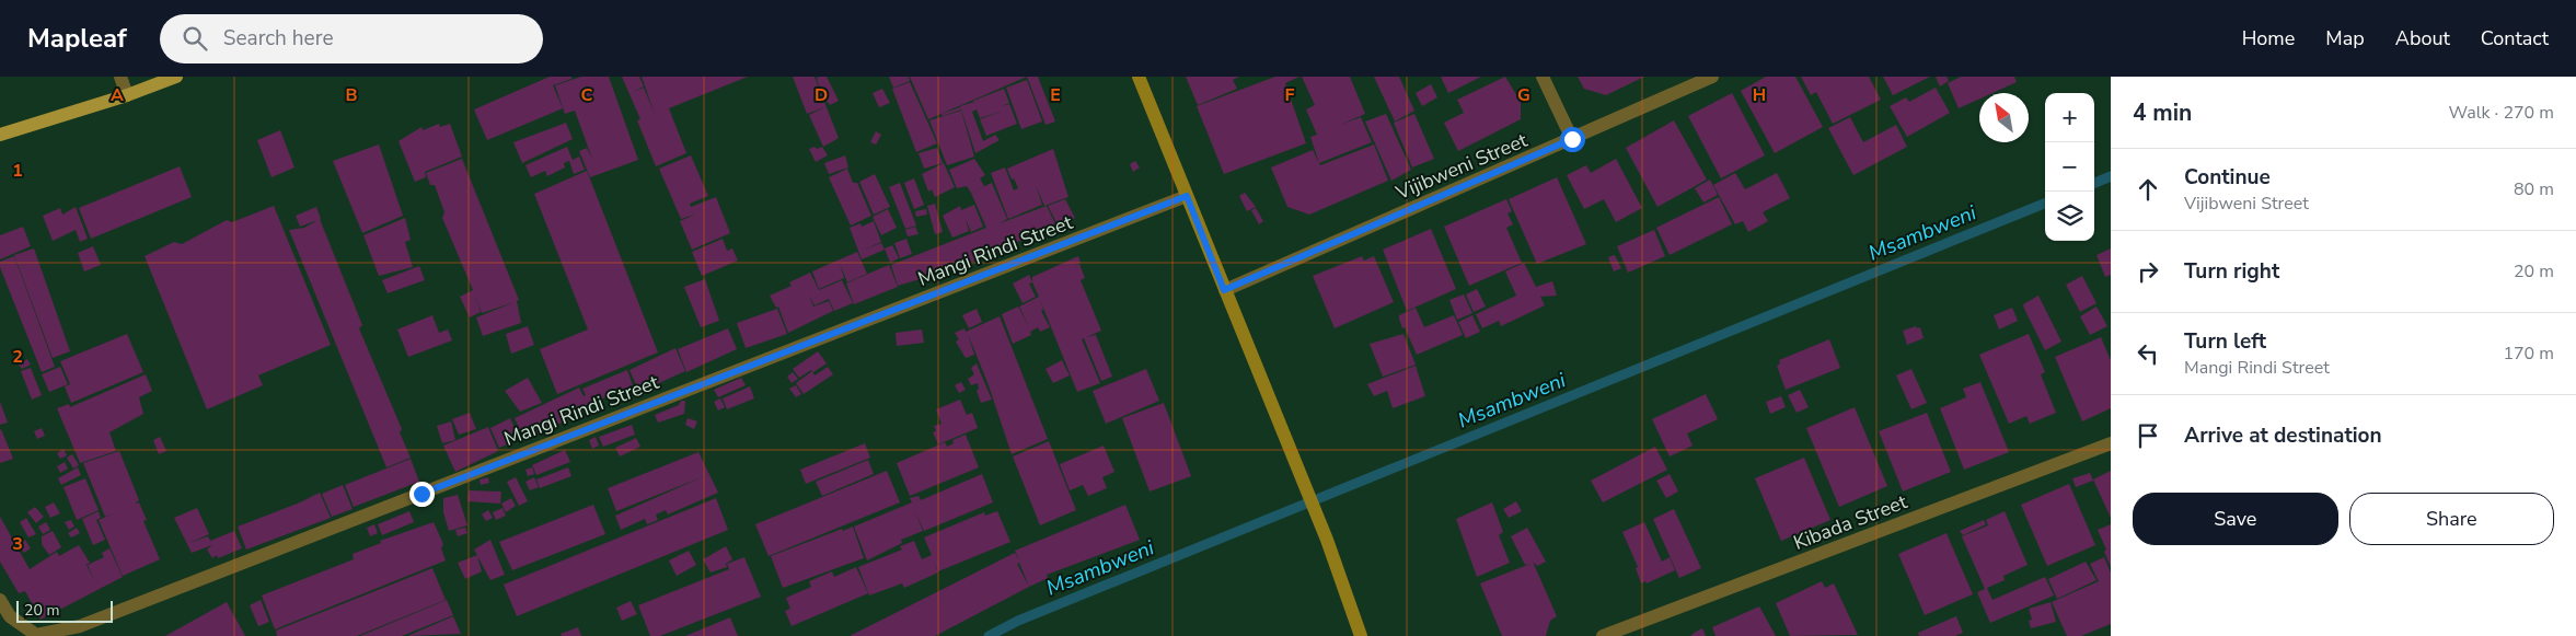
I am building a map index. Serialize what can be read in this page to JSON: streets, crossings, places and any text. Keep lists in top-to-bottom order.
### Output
{
  "streets": {
    "street": ["Vijibweni Street", "Mangi Rindi Street", "Kibada Street"]
  },
  "water": ["Msambweni"],
  "scale_bar": "20 m",
  "north": "top left",
  "page": {
    "header": "Mapleaf",
    "search": "Search here",
    "nav": [
      "Home",
      "Map",
      "About",
      "Contact"
    ],
    "heading": ["4 min", "Walk · 270 m"],
    "map_buttons": ["+", "−"],
    "list": [
      ["Continue", "Vijibweni Street", "80 m"],
      ["Turn right", "20 m"],
      ["Turn left", "Mangi Rindi Street", "170 m"],
      "Arrive at destination"
    ],
    "buttons": ["Save", "Share"],
    "scale": "20 m"
  },
  "grid": {
    "columns": [
      "A",
      "B",
      "C",
      "D",
      "E",
      "F",
      "G",
      "H"
    ],
    "rows": ["1", "2", "3"]
  }
}
